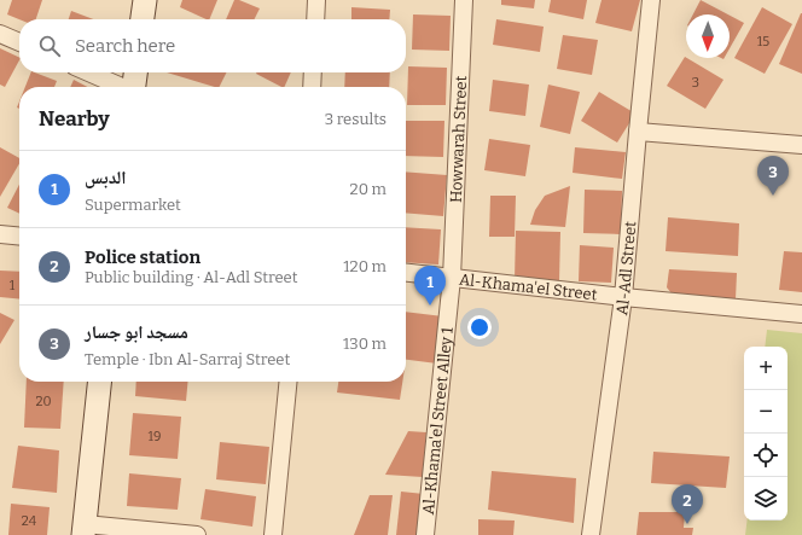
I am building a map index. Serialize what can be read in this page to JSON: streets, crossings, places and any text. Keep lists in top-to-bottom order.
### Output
{
  "streets": {
    "street": [
      "Howwarah Street",
      "Al-Adl Street",
      "Al-Khama'el Street",
      "Al-Khama'el Street Alley 1"
    ]
  },
  "crossings": [
    ["Howwarah Street", "Al-Khama'el Street"],
    ["Howwarah Street", "Al-Khama'el Street Alley 1"],
    ["Al-Adl Street", "Al-Khama'el Street"],
    ["Al-Khama'el Street", "Al-Khama'el Street Alley 1"]
  ],
  "house_numbers": [
    "15",
    "3",
    "1",
    "20",
    "19",
    "24"
  ],
  "north": "bottom",
  "page": {
    "search": "Search here",
    "heading": ["Nearby", "3 results"],
    "list": [
      {
        "mark": "1",
        "name": "الدبس",
        "note": "Supermarket",
        "value": "20 m"
      },
      {
        "mark": "2",
        "name": "Police station",
        "note": "Public building · Al-Adl Street",
        "value": "120 m"
      },
      {
        "mark": "3",
        "name": "مسجد ابو جسار",
        "note": "Temple · Ibn Al-Sarraj Street",
        "value": "130 m"
      }
    ],
    "pins": ["3", "1", "2"],
    "map_buttons": ["+", "−"]
  }
}
